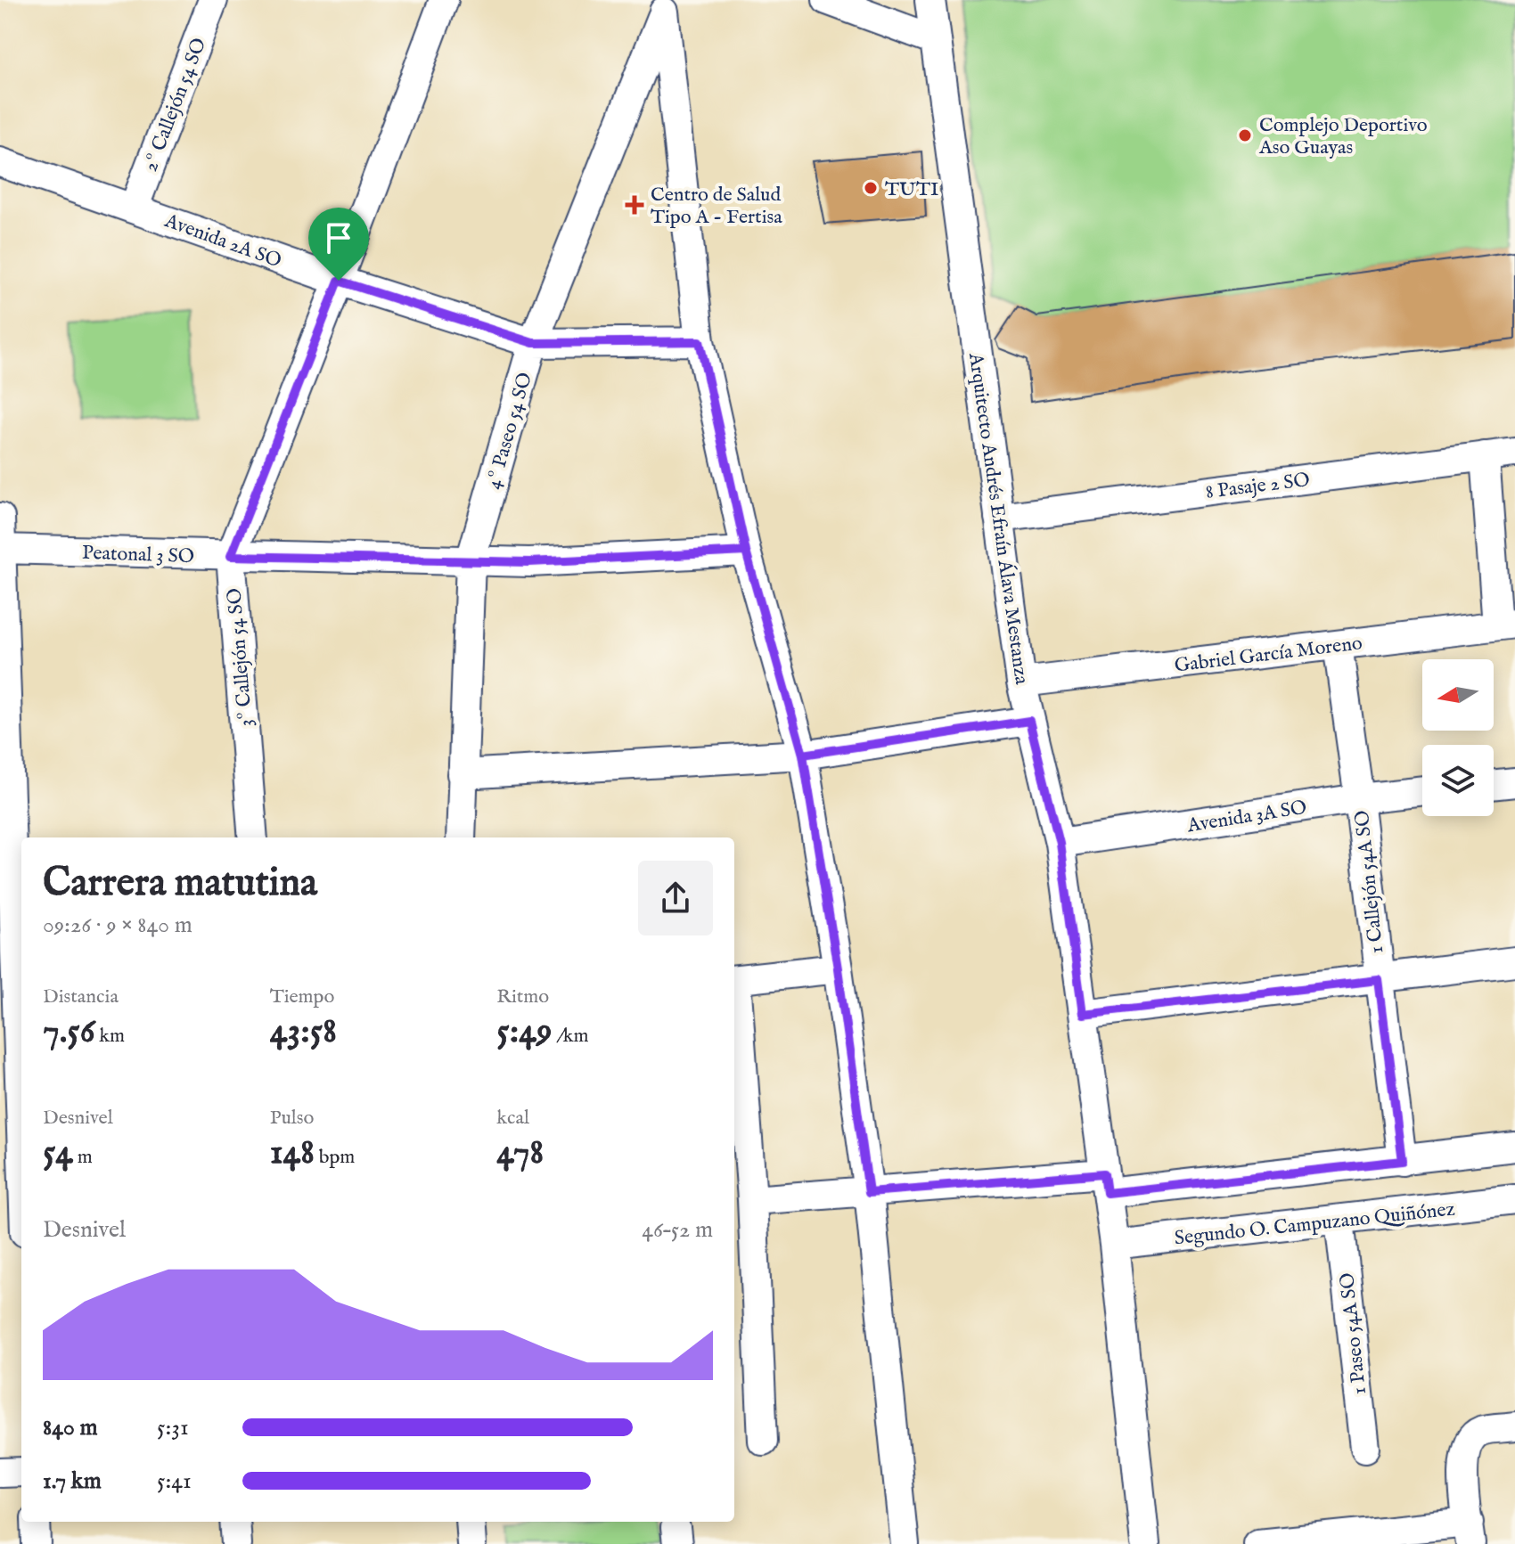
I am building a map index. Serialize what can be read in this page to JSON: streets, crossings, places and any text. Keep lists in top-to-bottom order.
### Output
{
  "streets": {
    "street": [
      "2º Callejón 54 SO",
      "Avenida 2A SO",
      "4º Paseo 54 SO",
      "8 Pasaje 2 SO",
      "Arquitecto Andrés Efraín Álava Mestanza",
      "Peatonal 3 SO",
      "Gabriel García Moreno",
      "3º Callejón 54 SO",
      "Avenida 3A SO",
      "1 Callejón 54A SO",
      "Segundo O. Campuzano Quiñónez",
      "1 Paseo 54A SO"
    ]
  },
  "crossings": [
    ["2º Callejón 54 SO", "Avenida 2A SO"],
    ["Avenida 2A SO", "4º Paseo 54 SO"],
    ["Avenida 2A SO", "3º Callejón 54 SO"],
    ["4º Paseo 54 SO", "Peatonal 3 SO"],
    ["8 Pasaje 2 SO", "Arquitecto Andrés Efraín Álava Mestanza"],
    ["Arquitecto Andrés Efraín Álava Mestanza", "Gabriel García Moreno"],
    ["Arquitecto Andrés Efraín Álava Mestanza", "Avenida 3A SO"],
    ["Arquitecto Andrés Efraín Álava Mestanza", "Segundo O. Campuzano Quiñónez"],
    ["Peatonal 3 SO", "3º Callejón 54 SO"],
    ["Gabriel García Moreno", "1 Callejón 54A SO"],
    ["Avenida 3A SO", "1 Callejón 54A SO"],
    ["Segundo O. Campuzano Quiñónez", "1 Paseo 54A SO"]
  ],
  "places": {
    "other": ["Complejo Deportivo Aso Guayas", "TUTI"],
    "health": ["Centro de Salud Tipo A - Fertisa"]
  },
  "north": "left",
  "page": {
    "heading": ["Carrera matutina", "09:26 · 9 × 840 m"],
    "stats": [
      ["Distancia", "7.56 km"],
      ["Tiempo", "43:58"],
      ["Ritmo", "5:49 /km"],
      ["Desnivel", "54 m"],
      ["Pulso", "148 bpm"],
      ["kcal", "478"]
    ],
    "chart": ["Desnivel", "46–52 m"],
    "list": [
      {
        "name": "840 m",
        "note": "5:31"
      },
      {
        "name": "1.7 km",
        "note": "5:41"
      }
    ]
  }
}
